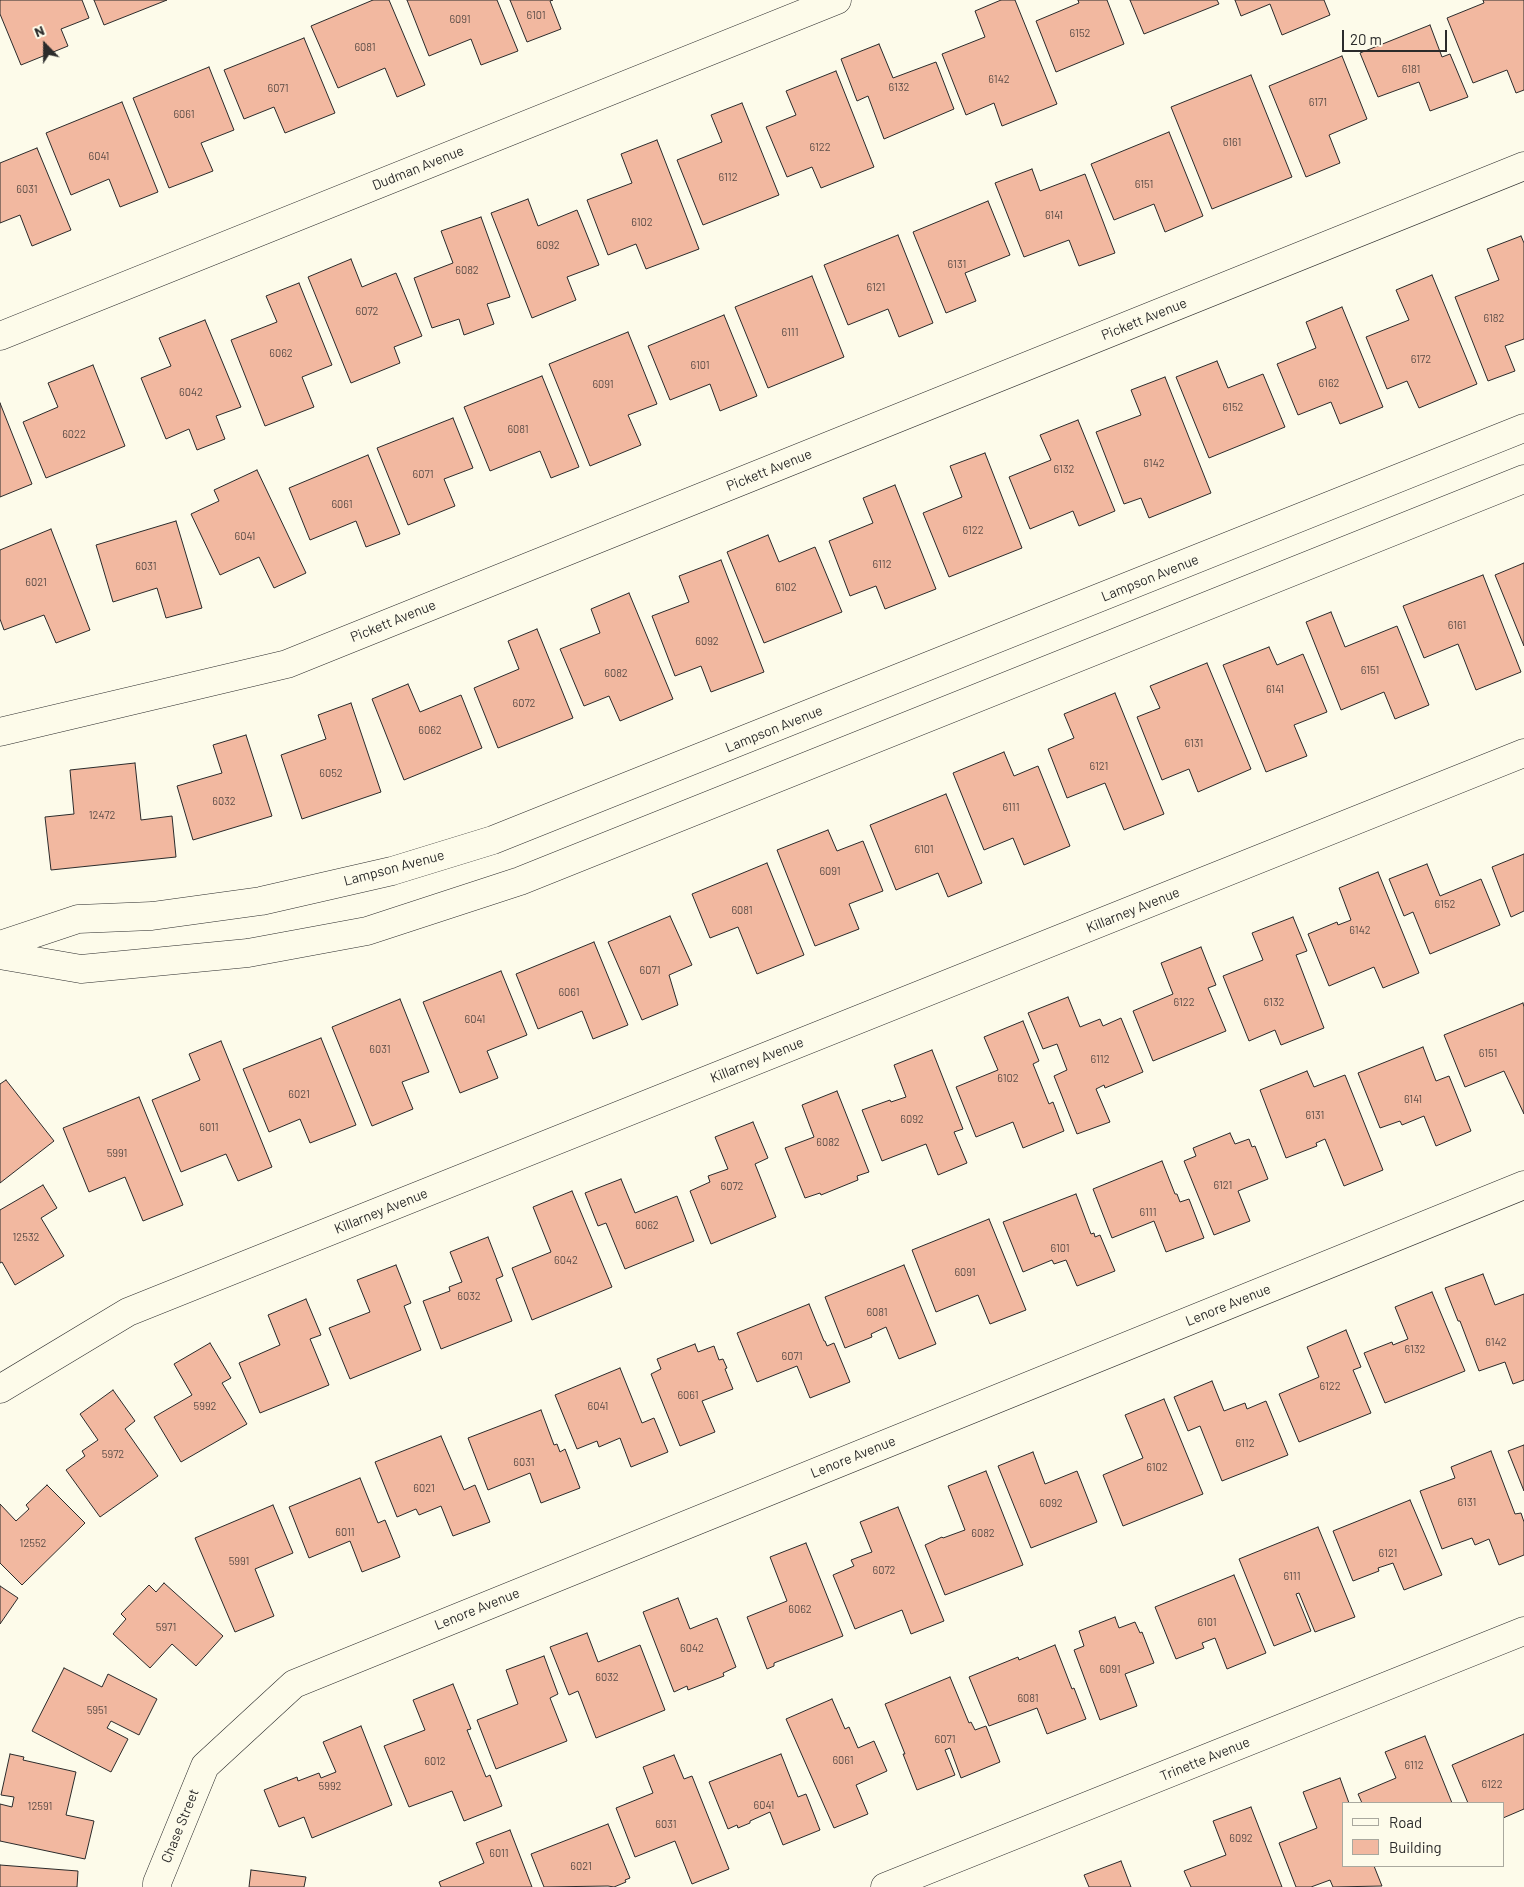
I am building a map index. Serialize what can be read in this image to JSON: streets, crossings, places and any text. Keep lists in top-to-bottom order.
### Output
{
  "streets": {
    "street": [
      "Dudman Avenue",
      "Pickett Avenue",
      "Lampson Avenue",
      "Killarney Avenue",
      "Lenore Avenue",
      "Trinette Avenue",
      "Chase Street"
    ]
  },
  "crossings": [
    ["Lenore Avenue", "Chase Street"]
  ],
  "house_numbers": [
    "6101",
    "6091",
    "6152",
    "6081",
    "6181",
    "6142",
    "6132",
    "6071",
    "6171",
    "6061",
    "6161",
    "6122",
    "6041",
    "6112",
    "6151",
    "6031",
    "6141",
    "6102",
    "6092",
    "6131",
    "6082",
    "6121",
    "6072",
    "6182",
    "6111",
    "6062",
    "6172",
    "6101",
    "6162",
    "6091",
    "6042",
    "6152",
    "6081",
    "6022",
    "6142",
    "6132",
    "6071",
    "6061",
    "6122",
    "6041",
    "6112",
    "6031",
    "6021",
    "6102",
    "6161",
    "6092",
    "6151",
    "6082",
    "6141",
    "6072",
    "6062",
    "6131",
    "6121",
    "6052",
    "6032",
    "6111",
    "12472",
    "6101",
    "6091",
    "6152",
    "6081",
    "6142",
    "6071",
    "6061",
    "6122",
    "6132",
    "6041",
    "6031",
    "6151",
    "6112",
    "6102",
    "6021",
    "6141",
    "6131",
    "6092",
    "6011",
    "6082",
    "5991",
    "6121",
    "6072",
    "6111",
    "6062",
    "12532",
    "6101",
    "6042",
    "6091",
    "6032",
    "6081",
    "6142",
    "6132",
    "6071",
    "6122",
    "6061",
    "5992",
    "6041",
    "6112",
    "5972",
    "6031",
    "6102",
    "6021",
    "6131",
    "6092",
    "6011",
    "6082",
    "12552",
    "6121",
    "5991",
    "6072",
    "6111",
    "6062",
    "6101",
    "5971",
    "6042",
    "6091",
    "6032",
    "6081",
    "5951",
    "6071",
    "6061",
    "6012",
    "6112",
    "6122",
    "5992",
    "6041",
    "12591",
    "6031",
    "6092",
    "6011",
    "6021"
  ],
  "legend": ["Road", "Building"],
  "scale_bar": "20 m",
  "north": "top"
}
